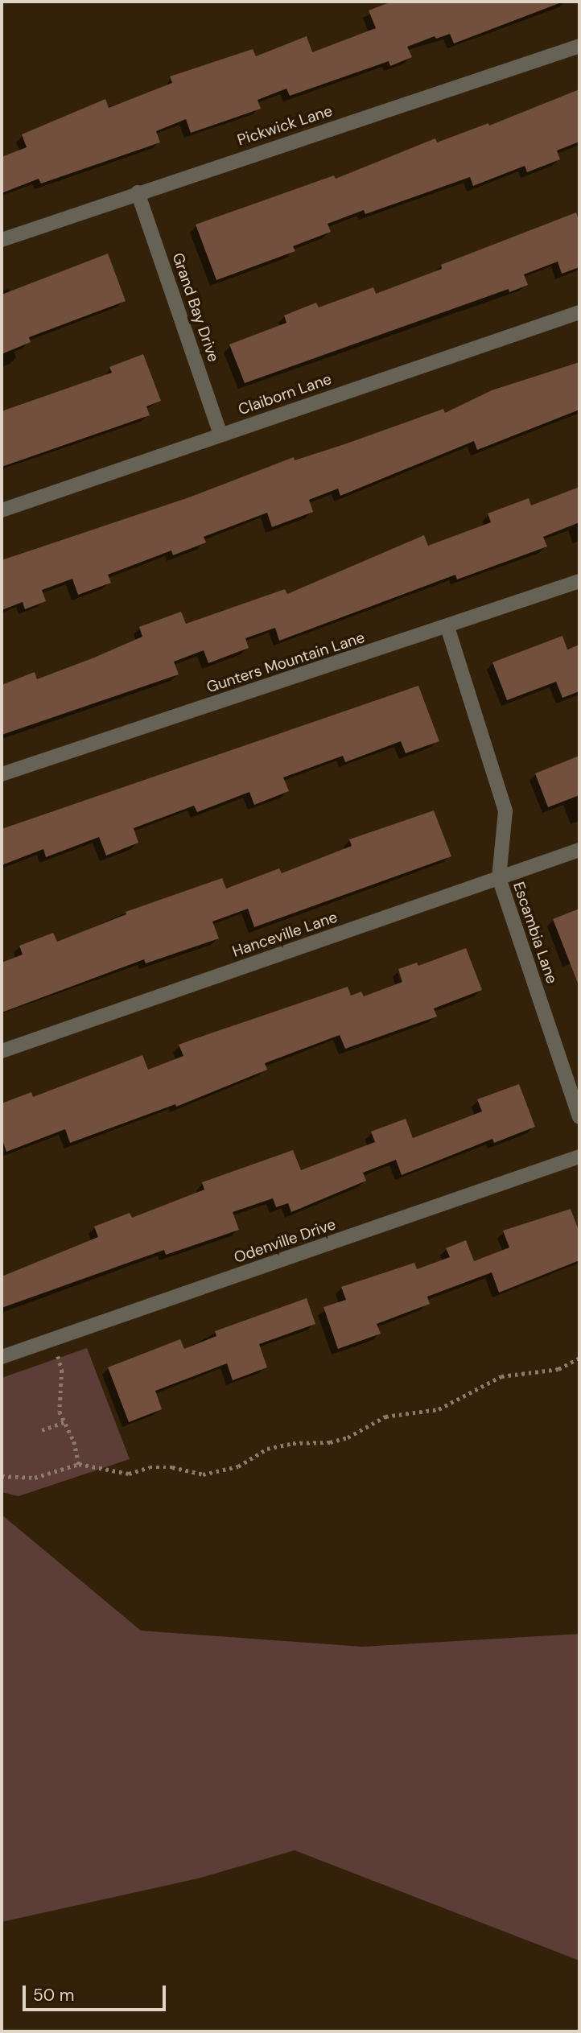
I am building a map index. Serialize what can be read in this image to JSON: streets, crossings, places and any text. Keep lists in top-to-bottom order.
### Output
{
  "streets": {
    "street": [
      "Pickwick Lane",
      "Grand Bay Drive",
      "Claiborn Lane",
      "Gunters Mountain Lane",
      "Escambia Lane",
      "Hanceville Lane",
      "Odenville Drive"
    ]
  },
  "crossings": [
    ["Pickwick Lane", "Grand Bay Drive"],
    ["Grand Bay Drive", "Claiborn Lane"],
    ["Gunters Mountain Lane", "Escambia Lane"],
    ["Escambia Lane", "Hanceville Lane"]
  ],
  "scale_bar": "50 m"
}
